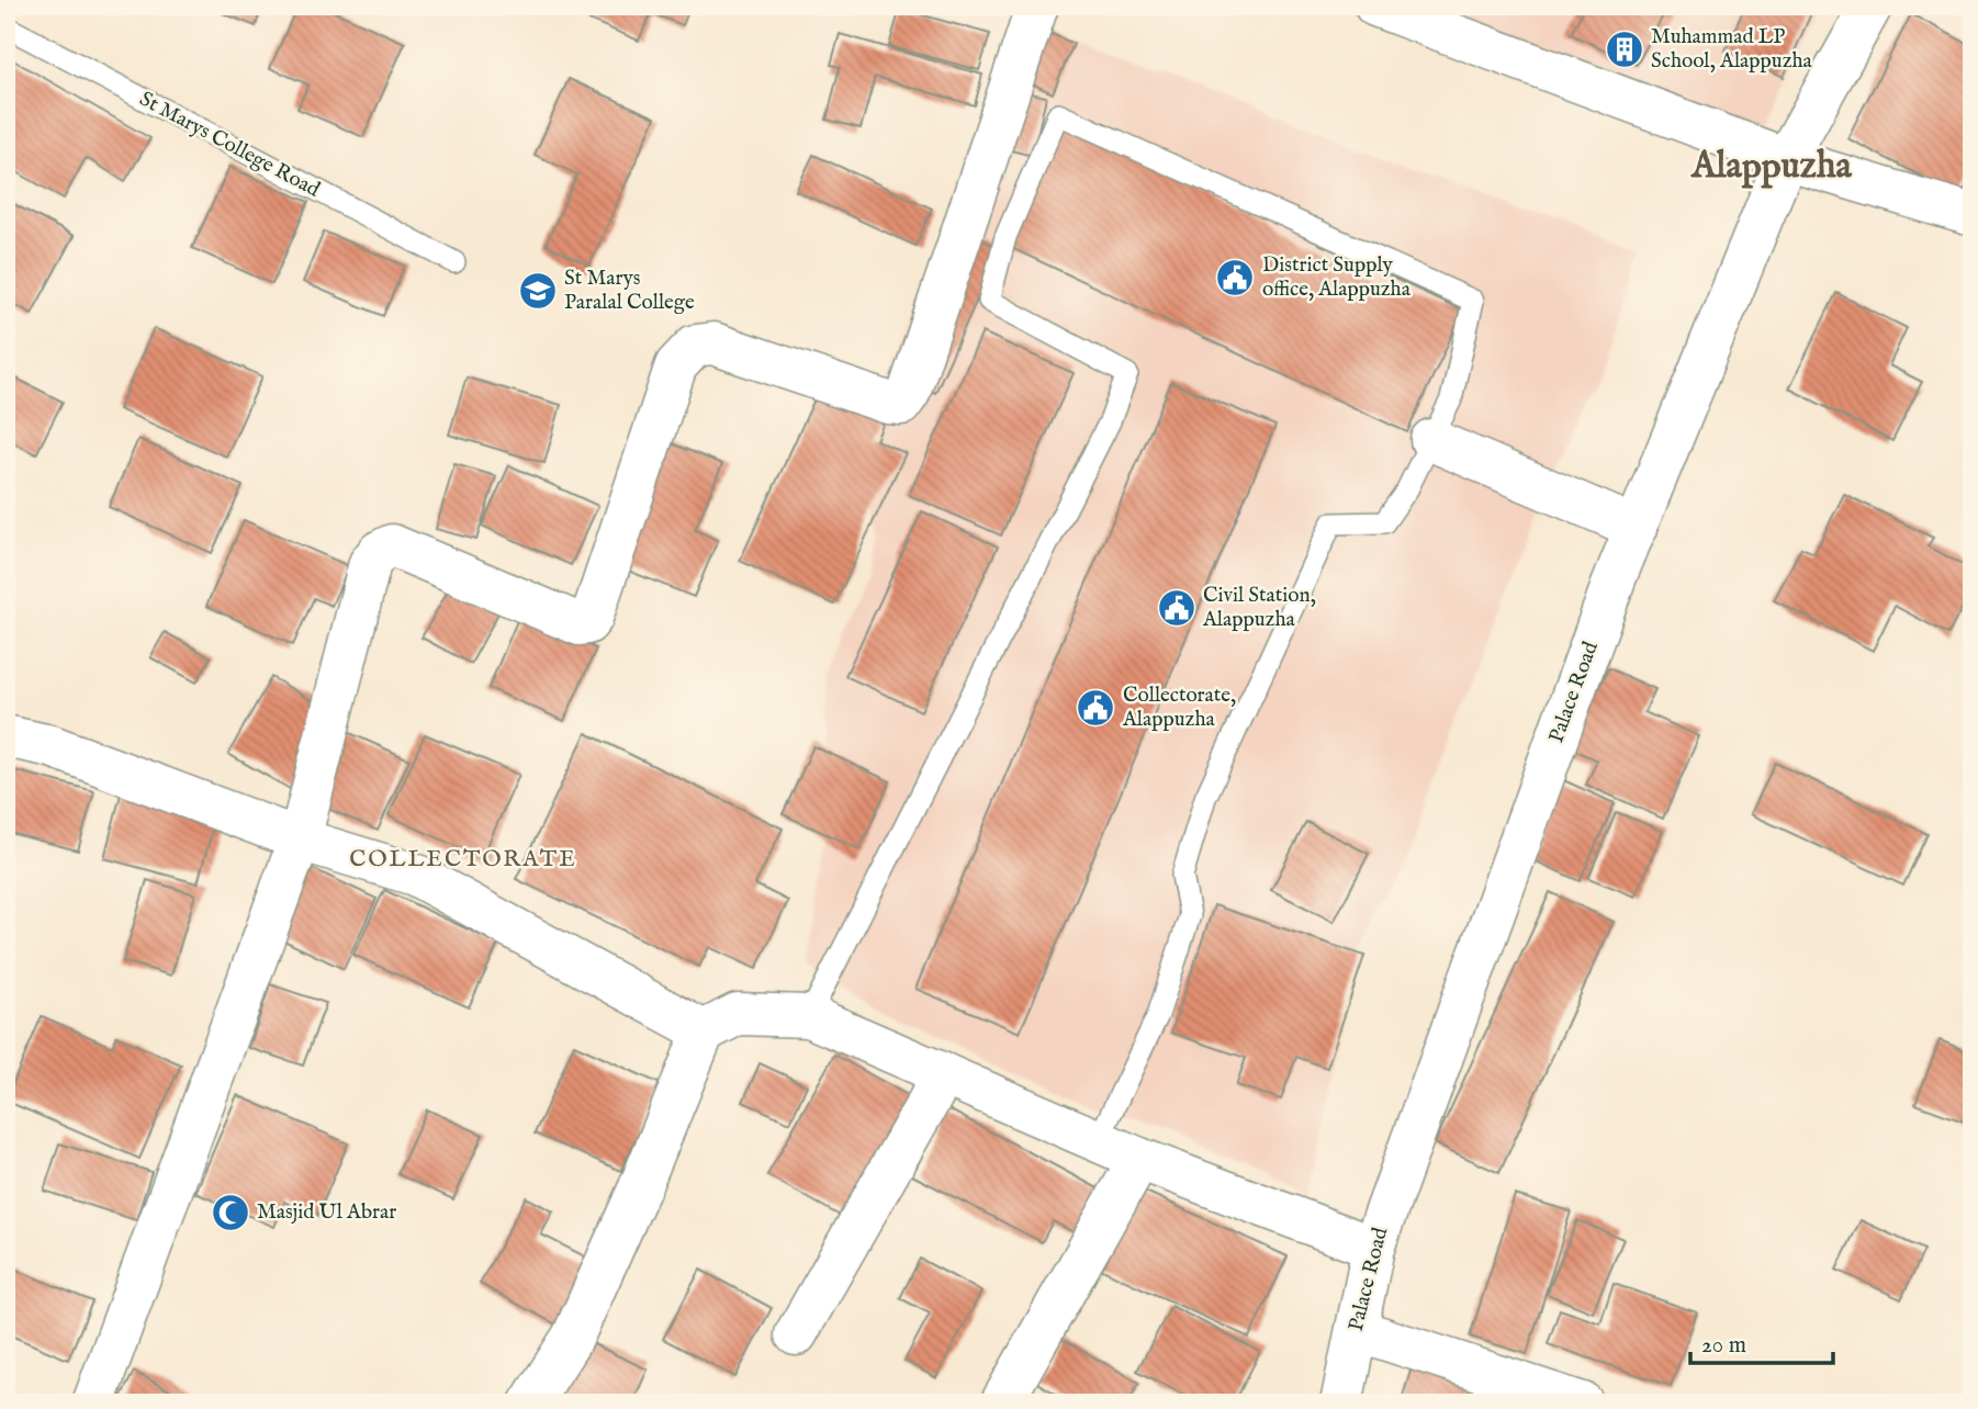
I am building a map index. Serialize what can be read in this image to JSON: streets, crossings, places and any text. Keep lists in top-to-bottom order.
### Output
{
  "streets": {
    "street": ["Palace Road"],
    "lane": ["St Marys College Road"]
  },
  "districts": ["Alappuzha", "COLLECTORATE"],
  "places": {
    "building": ["Muhammad LP School, Alappuzha"],
    "public building": ["District Supply office, Alappuzha", "Civil Station, Alappuzha", "Collectorate, Alappuzha"],
    "school or university": ["St Marys Paralal College"],
    "mosque": ["Masjid Ul Abrar"]
  },
  "scale_bar": "20 m"
}
